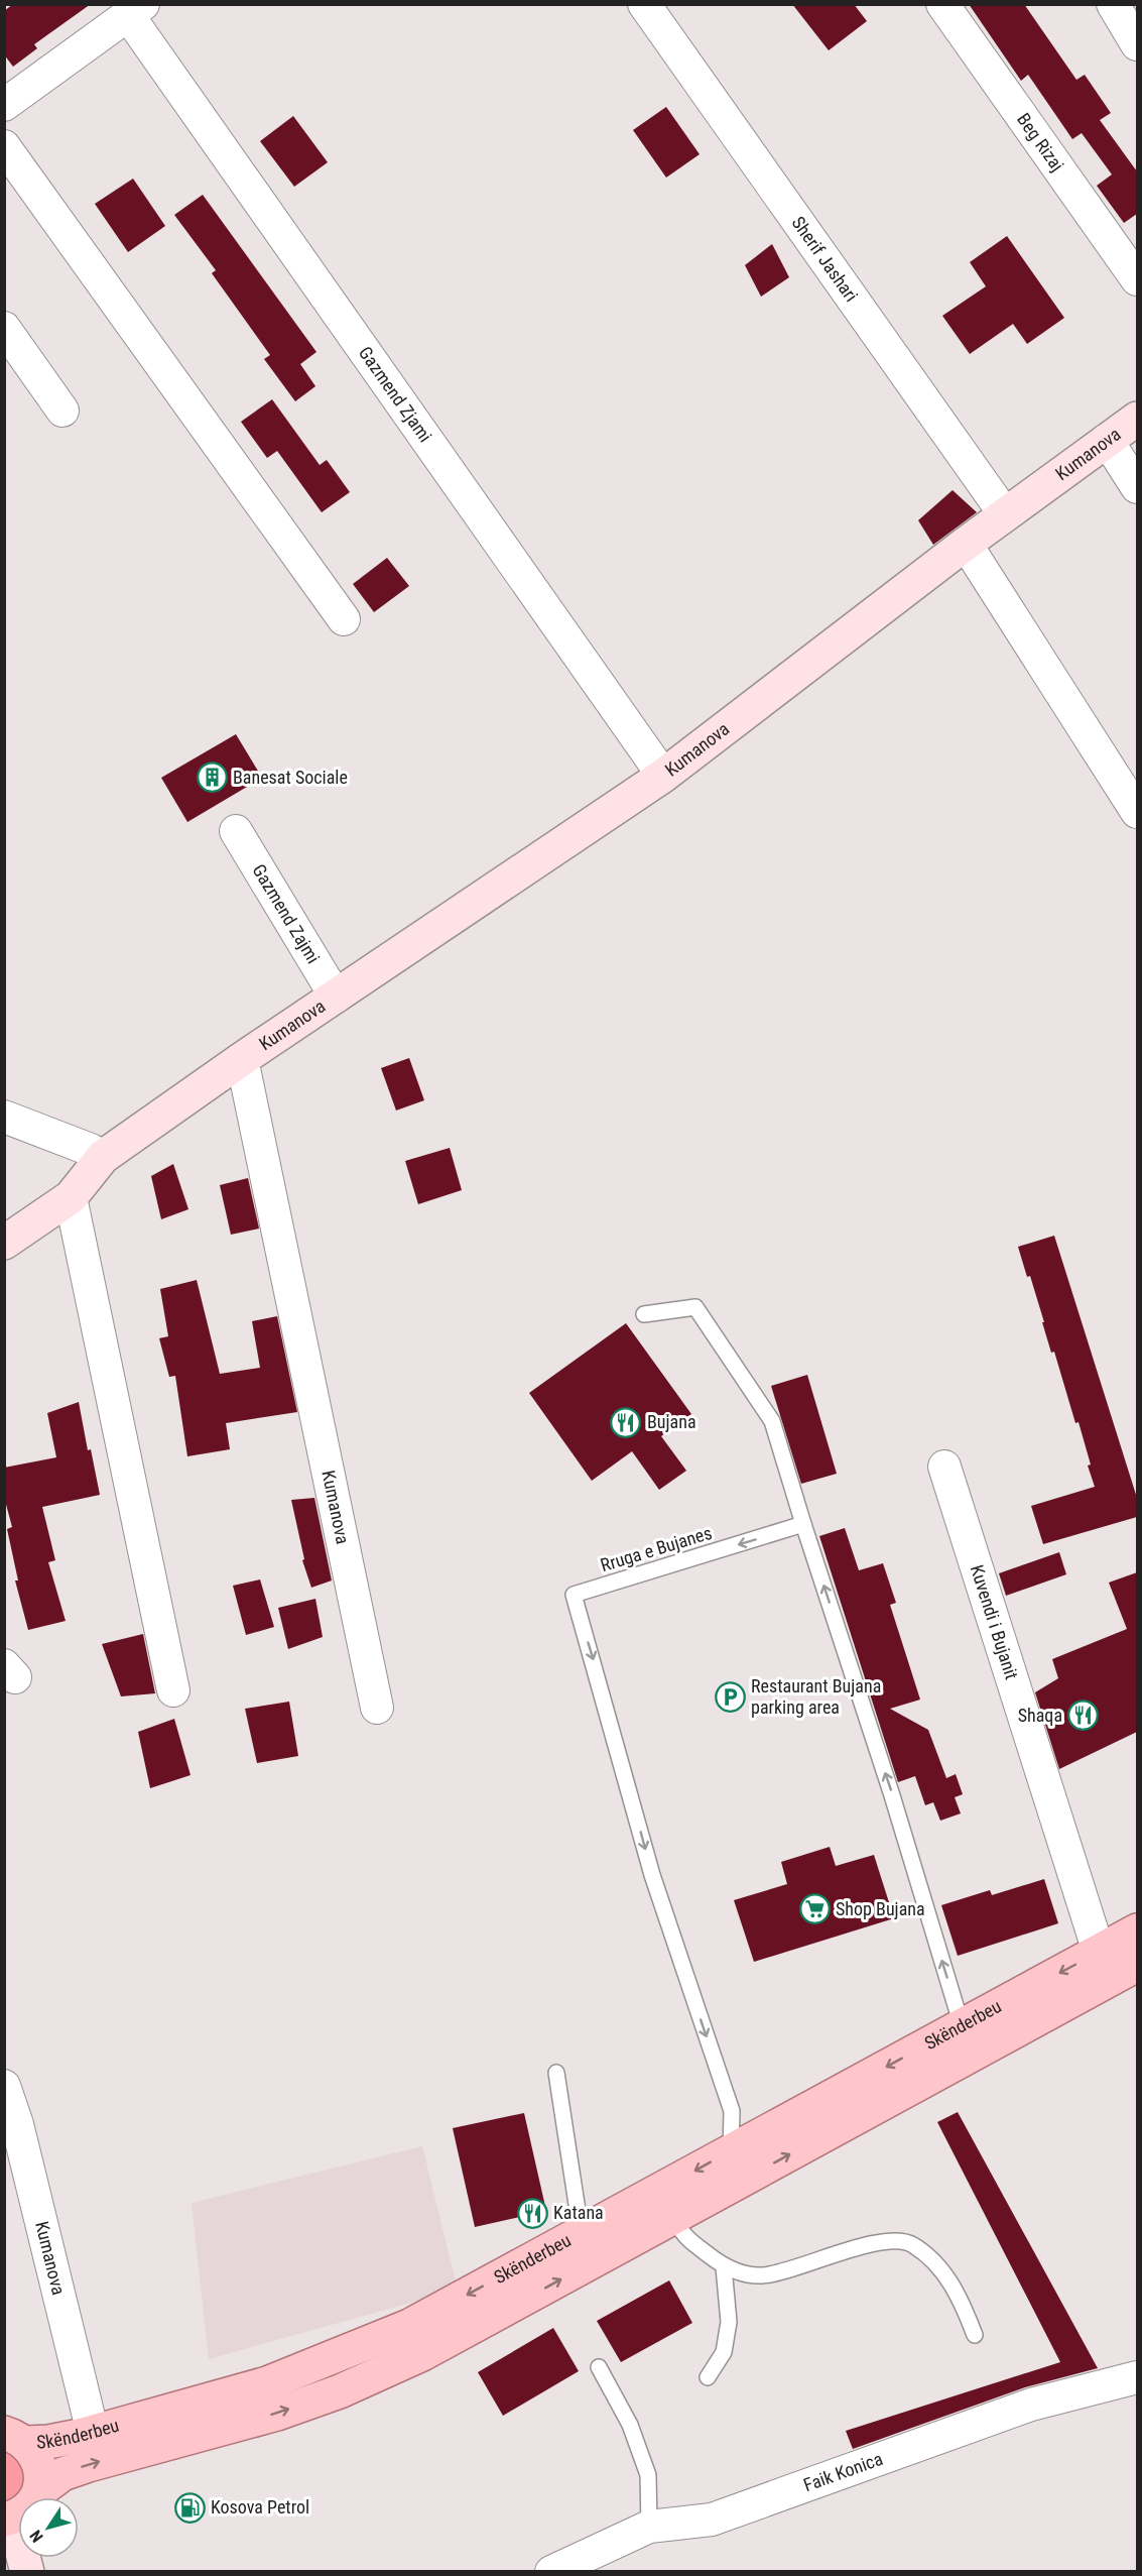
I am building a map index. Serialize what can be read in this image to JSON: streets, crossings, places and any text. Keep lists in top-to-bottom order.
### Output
{
  "streets": {
    "main road": ["Kumanova", "Skënderbeu"],
    "street": [
      "Beg Rizaj",
      "Sherif Jashari",
      "Gazmend Zjami",
      "Gazmend Zajmi",
      "Kuvendi i Bujanit",
      "Faik Konica"
    ],
    "lane": ["Rruga e Bujanes"]
  },
  "crossings": [
    ["Sherif Jashari", "Kumanova"],
    ["Gazmend Zjami", "Kumanova"],
    ["Kumanova", "Gazmend Zajmi"],
    ["Kumanova", "Skënderbeu"],
    ["Rruga e Bujanes", "Skënderbeu"],
    ["Kuvendi i Bujanit", "Skënderbeu"]
  ],
  "places": {
    "building": ["Banesat Sociale"],
    "restaurant": ["Bujana", "Shaqa", "Katana"],
    "parking": ["Restaurant Bujana parking area"],
    "supermarket": ["Shop Bujana"],
    "fuel station": ["Kosova Petrol"]
  },
  "north": "bottom left"
}
